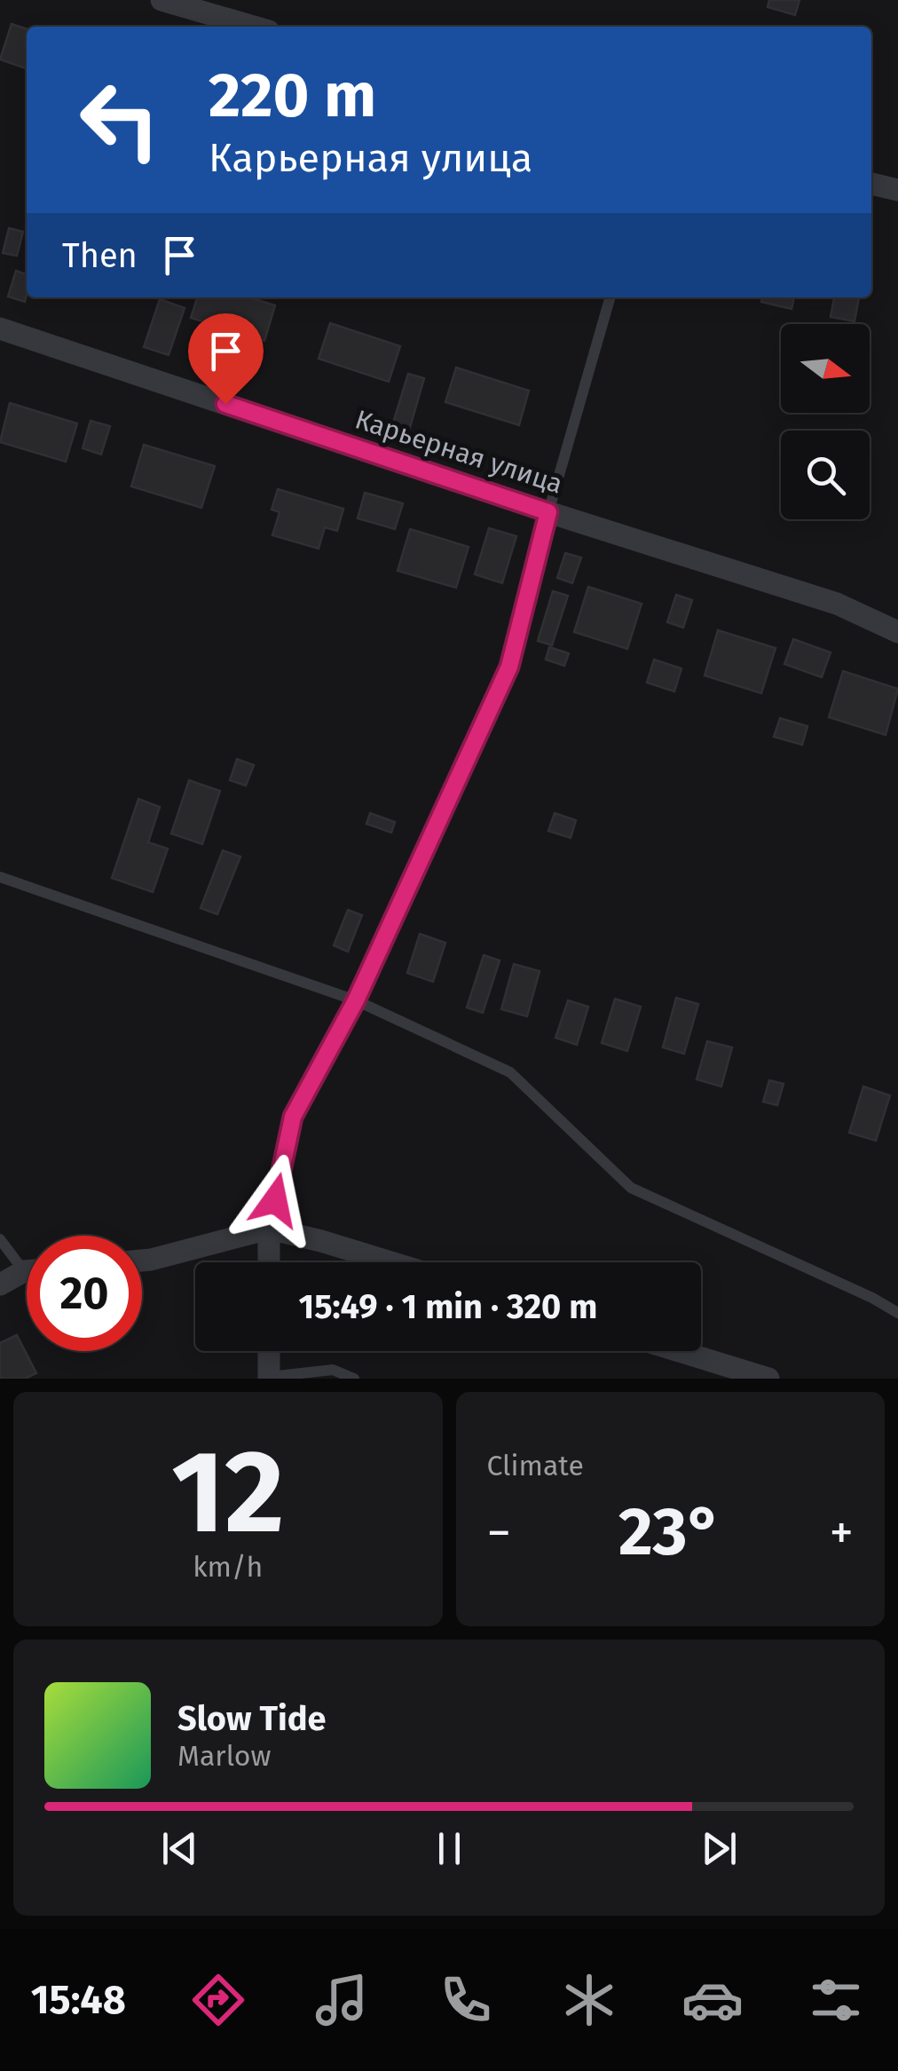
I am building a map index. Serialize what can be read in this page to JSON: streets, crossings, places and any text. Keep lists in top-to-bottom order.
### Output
{
  "streets": {
    "street": ["Карьерная улица"]
  },
  "north": "right",
  "page": {
    "turn": ["220 m", "Карьерная улица"],
    "then": "Then",
    "limit": "20",
    "trip": "15:49 · 1 min · 320 m",
    "tile": [
      ["12", "km/h"],
      "Climate"
    ],
    "heat": ["−", "23°", "+"],
    "song": ["Slow Tide", "Marlow"],
    "tabs": "15:48"
  }
}
